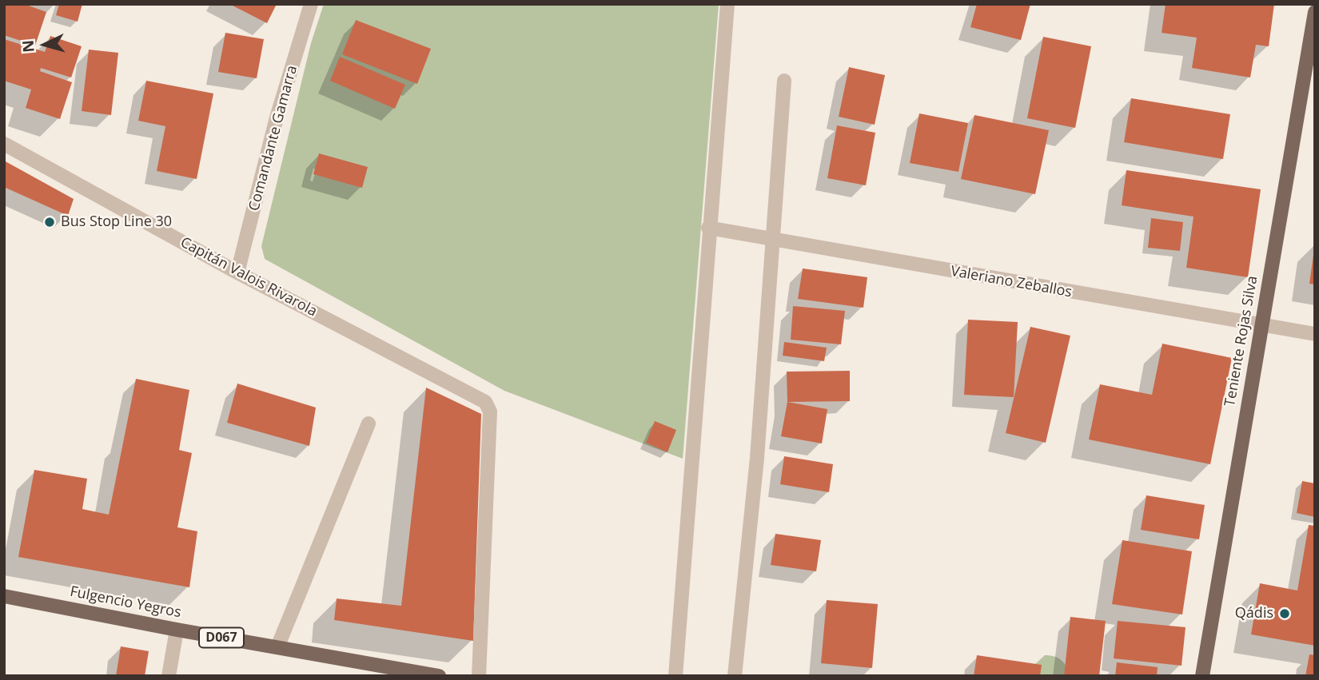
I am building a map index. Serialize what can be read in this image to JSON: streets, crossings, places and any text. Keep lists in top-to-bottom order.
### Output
{
  "streets": {
    "main road": ["Teniente Rojas Silva", "Fulgencio Yegros", "D067"],
    "street": ["Comandante Gamarra", "Capitán Valois Rivarola", "Valeriano Zeballos"]
  },
  "crossings": [
    ["Comandante Gamarra", "Capitán Valois Rivarola"],
    ["Valeriano Zeballos", "Teniente Rojas Silva"]
  ],
  "places": ["Bus Stop Line 30", "Qádis"],
  "north": "left"
}
